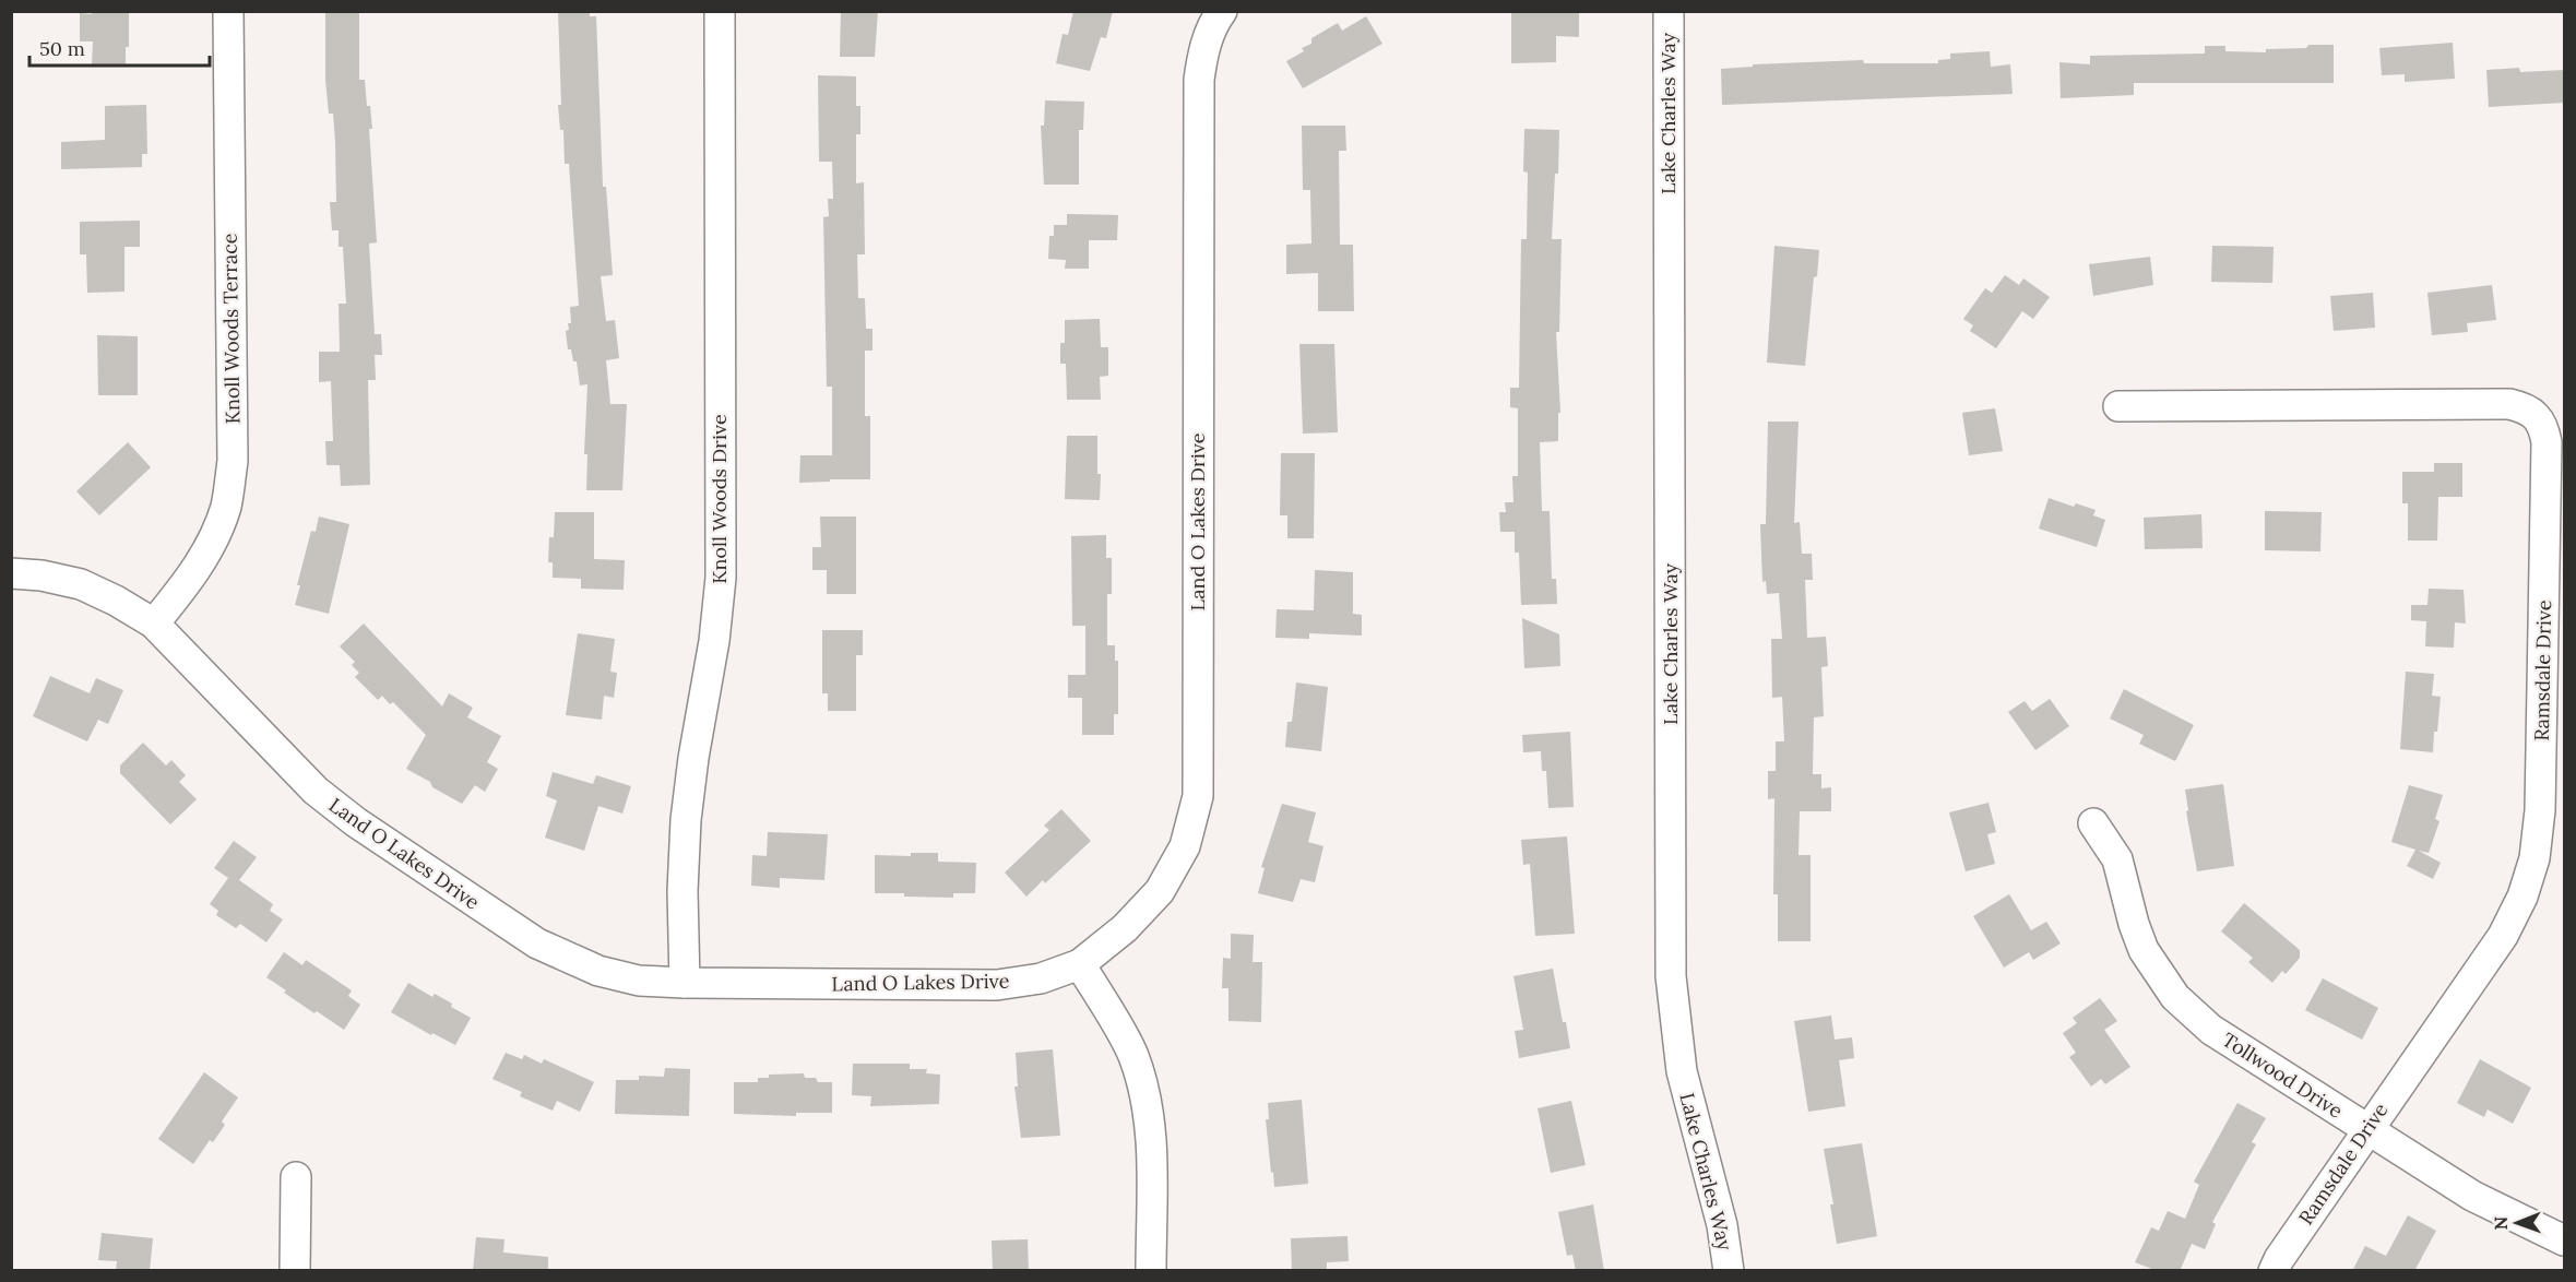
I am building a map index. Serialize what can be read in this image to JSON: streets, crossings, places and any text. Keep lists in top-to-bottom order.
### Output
{
  "streets": {
    "street": [
      "Lake Charles Way",
      "Knoll Woods Terrace",
      "Knoll Woods Drive",
      "Land O Lakes Drive",
      "Ramsdale Drive",
      "Tollwood Drive"
    ]
  },
  "crossings": [
    ["Knoll Woods Terrace", "Land O Lakes Drive"],
    ["Knoll Woods Drive", "Land O Lakes Drive"],
    ["Ramsdale Drive", "Tollwood Drive"]
  ],
  "scale_bar": "50 m",
  "north": "left"
}
